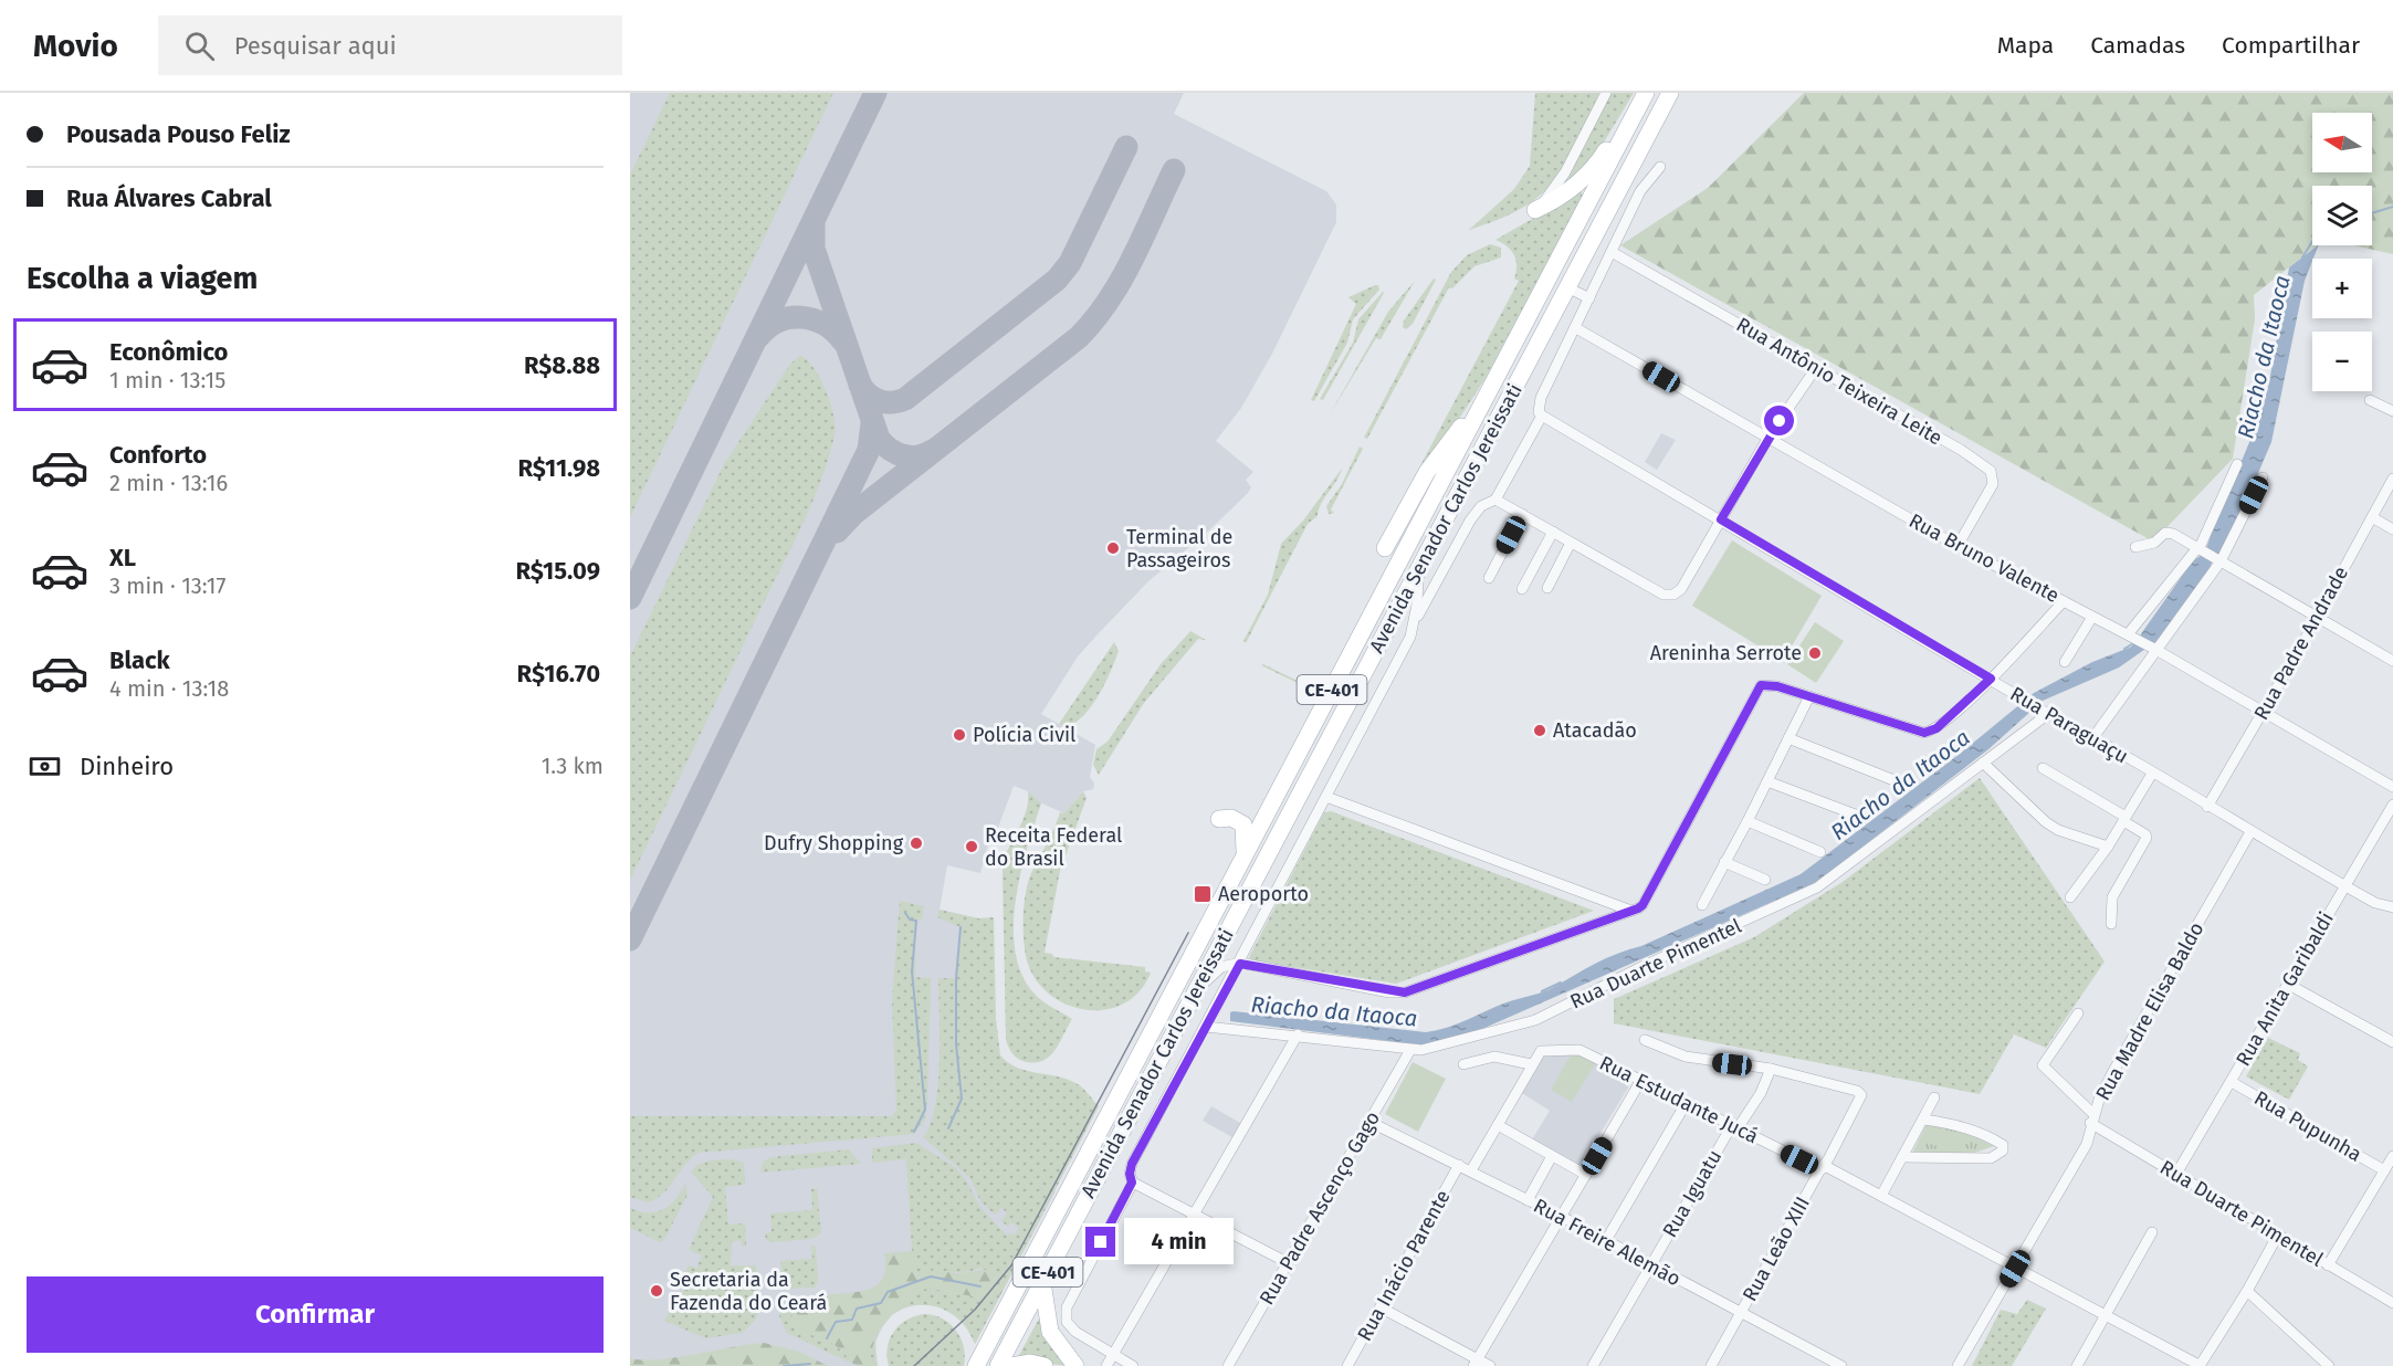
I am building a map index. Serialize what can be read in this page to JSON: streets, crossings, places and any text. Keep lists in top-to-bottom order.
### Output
{
  "streets": {
    "main road": ["Avenida Senador Carlos Jereissati", "CE-401"],
    "street": [
      "Rua Antônio Teixeira Leite",
      "Rua Bruno Valente",
      "Rua Padre Andrade",
      "Rua Paraguaçu",
      "Rua Duarte Pimentel",
      "Rua Anita Garibaldi",
      "Rua Madre Elisa Baldo",
      "Rua Estudante Jucá",
      "Rua Pupunha",
      "Rua Iguatu",
      "Rua Padre Ascenço Gago",
      "Rua Freire Alemão",
      "Rua Leão XIII",
      "Rua Inácio Parente"
    ]
  },
  "crossings": [
    ["Rua Antônio Teixeira Leite", "Rua Bruno Valente"],
    ["Rua Bruno Valente", "Rua Padre Andrade"],
    ["Rua Padre Andrade", "Rua Paraguaçu"],
    ["Rua Paraguaçu", "Rua Duarte Pimentel"],
    ["Rua Paraguaçu", "Rua Anita Garibaldi"],
    ["Rua Paraguaçu", "Rua Madre Elisa Baldo"],
    ["Rua Duarte Pimentel", "Rua Anita Garibaldi"],
    ["Rua Duarte Pimentel", "Rua Madre Elisa Baldo"],
    ["Rua Duarte Pimentel", "Rua Padre Ascenço Gago"],
    ["Rua Anita Garibaldi", "Rua Pupunha"],
    ["Rua Madre Elisa Baldo", "Rua Estudante Jucá"],
    ["Rua Estudante Jucá", "Rua Iguatu"],
    ["Rua Estudante Jucá", "Rua Leão XIII"],
    ["Rua Iguatu", "Rua Freire Alemão"],
    ["Rua Iguatu", "Rua Leão XIII"],
    ["Rua Padre Ascenço Gago", "Rua Freire Alemão"],
    ["Rua Freire Alemão", "Rua Leão XIII"],
    ["Rua Freire Alemão", "Rua Inácio Parente"]
  ],
  "water": ["Riacho da Itaoca"],
  "places": {
    "other": [
      "Terminal de Passageiros",
      "Areninha Serrote",
      "Atacadão",
      "Polícia Civil",
      "Dufry Shopping",
      "Receita Federal do Brasil",
      "Secretaria da Fazenda do Ceará"
    ],
    "transit": ["Aeroporto"]
  },
  "north": "left",
  "page": {
    "header": "Movio",
    "search": "Pesquisar aqui",
    "nav": ["Mapa", "Camadas", "Compartilhar"],
    "banner": ["Pousada Pouso Feliz", "Rua Álvares Cabral"],
    "map_buttons": ["+", "−"],
    "heading": "Escolha a viagem",
    "list": [
      {
        "name": "Econômico",
        "note": "1 min · 13:15",
        "value": "R$8.88"
      },
      {
        "name": "Conforto",
        "note": "2 min · 13:16",
        "value": "R$11.98"
      },
      {
        "name": "XL",
        "note": "3 min · 13:17",
        "value": "R$15.09"
      },
      {
        "name": "Black",
        "note": "4 min · 13:18",
        "value": "R$16.70"
      }
    ],
    "pay": ["Dinheiro", "1.3 km"],
    "bubble": "4 min",
    "buttons": "Confirmar"
  }
}
